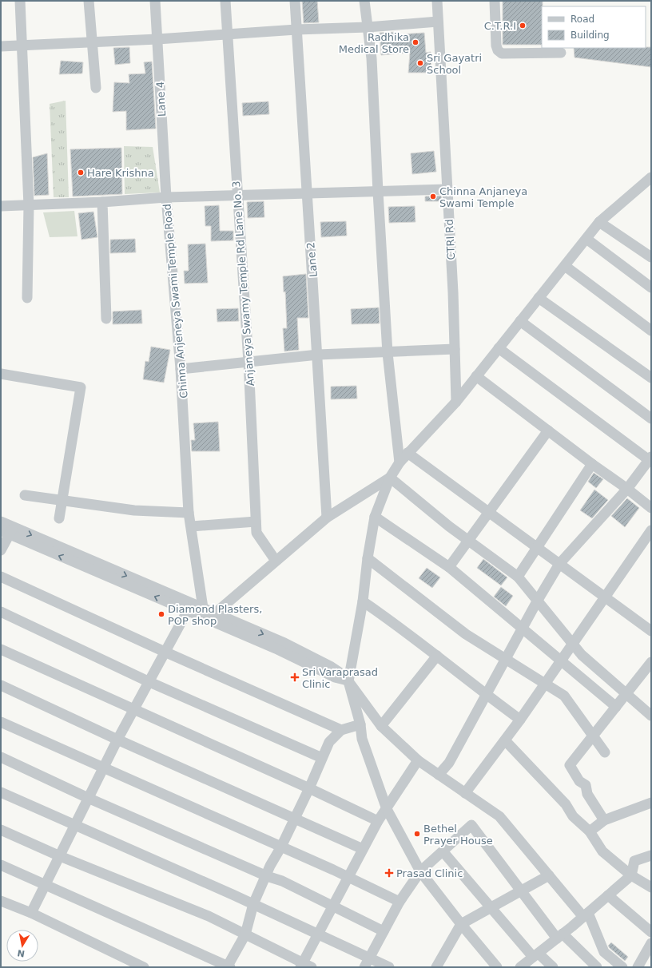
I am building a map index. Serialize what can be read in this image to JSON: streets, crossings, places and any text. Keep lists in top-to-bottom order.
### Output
{
  "streets": {
    "street": [
      "Lane 4",
      "CTRI Rd",
      "Lane 2",
      "Anjaneya Swamy Temple Rd Lane No. 3",
      "Chinna Anjeneya Swami Temple Road"
    ]
  },
  "crossings": [
    ["Lane 4", "Chinna Anjeneya Swami Temple Road"],
    ["CTRI Rd", "Chinna Anjeneya Swami Temple Road"],
    ["Lane 2", "Chinna Anjeneya Swami Temple Road"],
    ["Anjaneya Swamy Temple Rd Lane No. 3", "Chinna Anjeneya Swami Temple Road"]
  ],
  "places": {
    "other": [
      "C.T.R.I",
      "Radhika Medical Store",
      "Sri Gayatri School",
      "Hare Krishna",
      "Chinna Anjaneya Swami Temple",
      "Diamond Plasters, POP shop",
      "Bethel Prayer House"
    ],
    "health": ["Sri Varaprasad Clinic", "Prasad Clinic"]
  },
  "legend": ["Road", "Building"],
  "north": "bottom"
}
